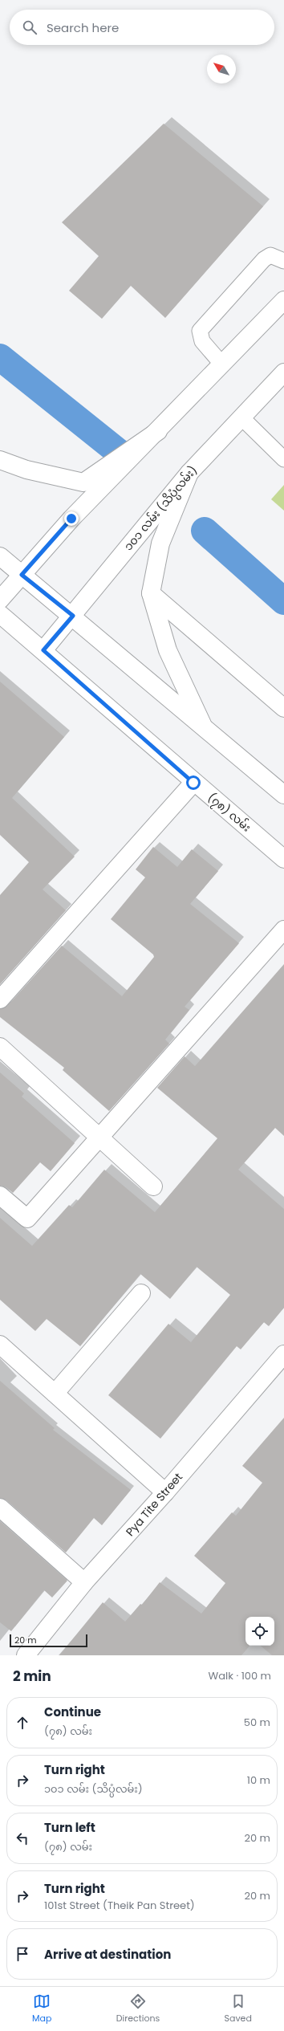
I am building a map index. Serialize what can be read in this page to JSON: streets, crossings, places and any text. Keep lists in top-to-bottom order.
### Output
{
  "streets": {
    "main road": ["၁၀၁ လမ်း (သိပ္ပံလမ်း)", "(၇၈) လမ်း", "Pya Tite Street"]
  },
  "crossings": [
    ["၁၀၁ လမ်း (သိပ္ပံလမ်း)", "(၇၈) လမ်း"]
  ],
  "scale_bar": "20 m",
  "north": "top left",
  "page": {
    "search": "Search here",
    "scale": "20 m",
    "heading": ["2 min", "Walk · 100 m"],
    "list": [
      ["Continue", "(၇၈) လမ်း", "50 m"],
      ["Turn right", "၁၀၁ လမ်း (သိပ္ပံလမ်း)", "10 m"],
      ["Turn left", "(၇၈) လမ်း", "20 m"],
      ["Turn right", "101st Street (Theik Pan Street)", "20 m"],
      "Arrive at destination"
    ],
    "nav": ["Map", "Directions", "Saved"]
  }
}
